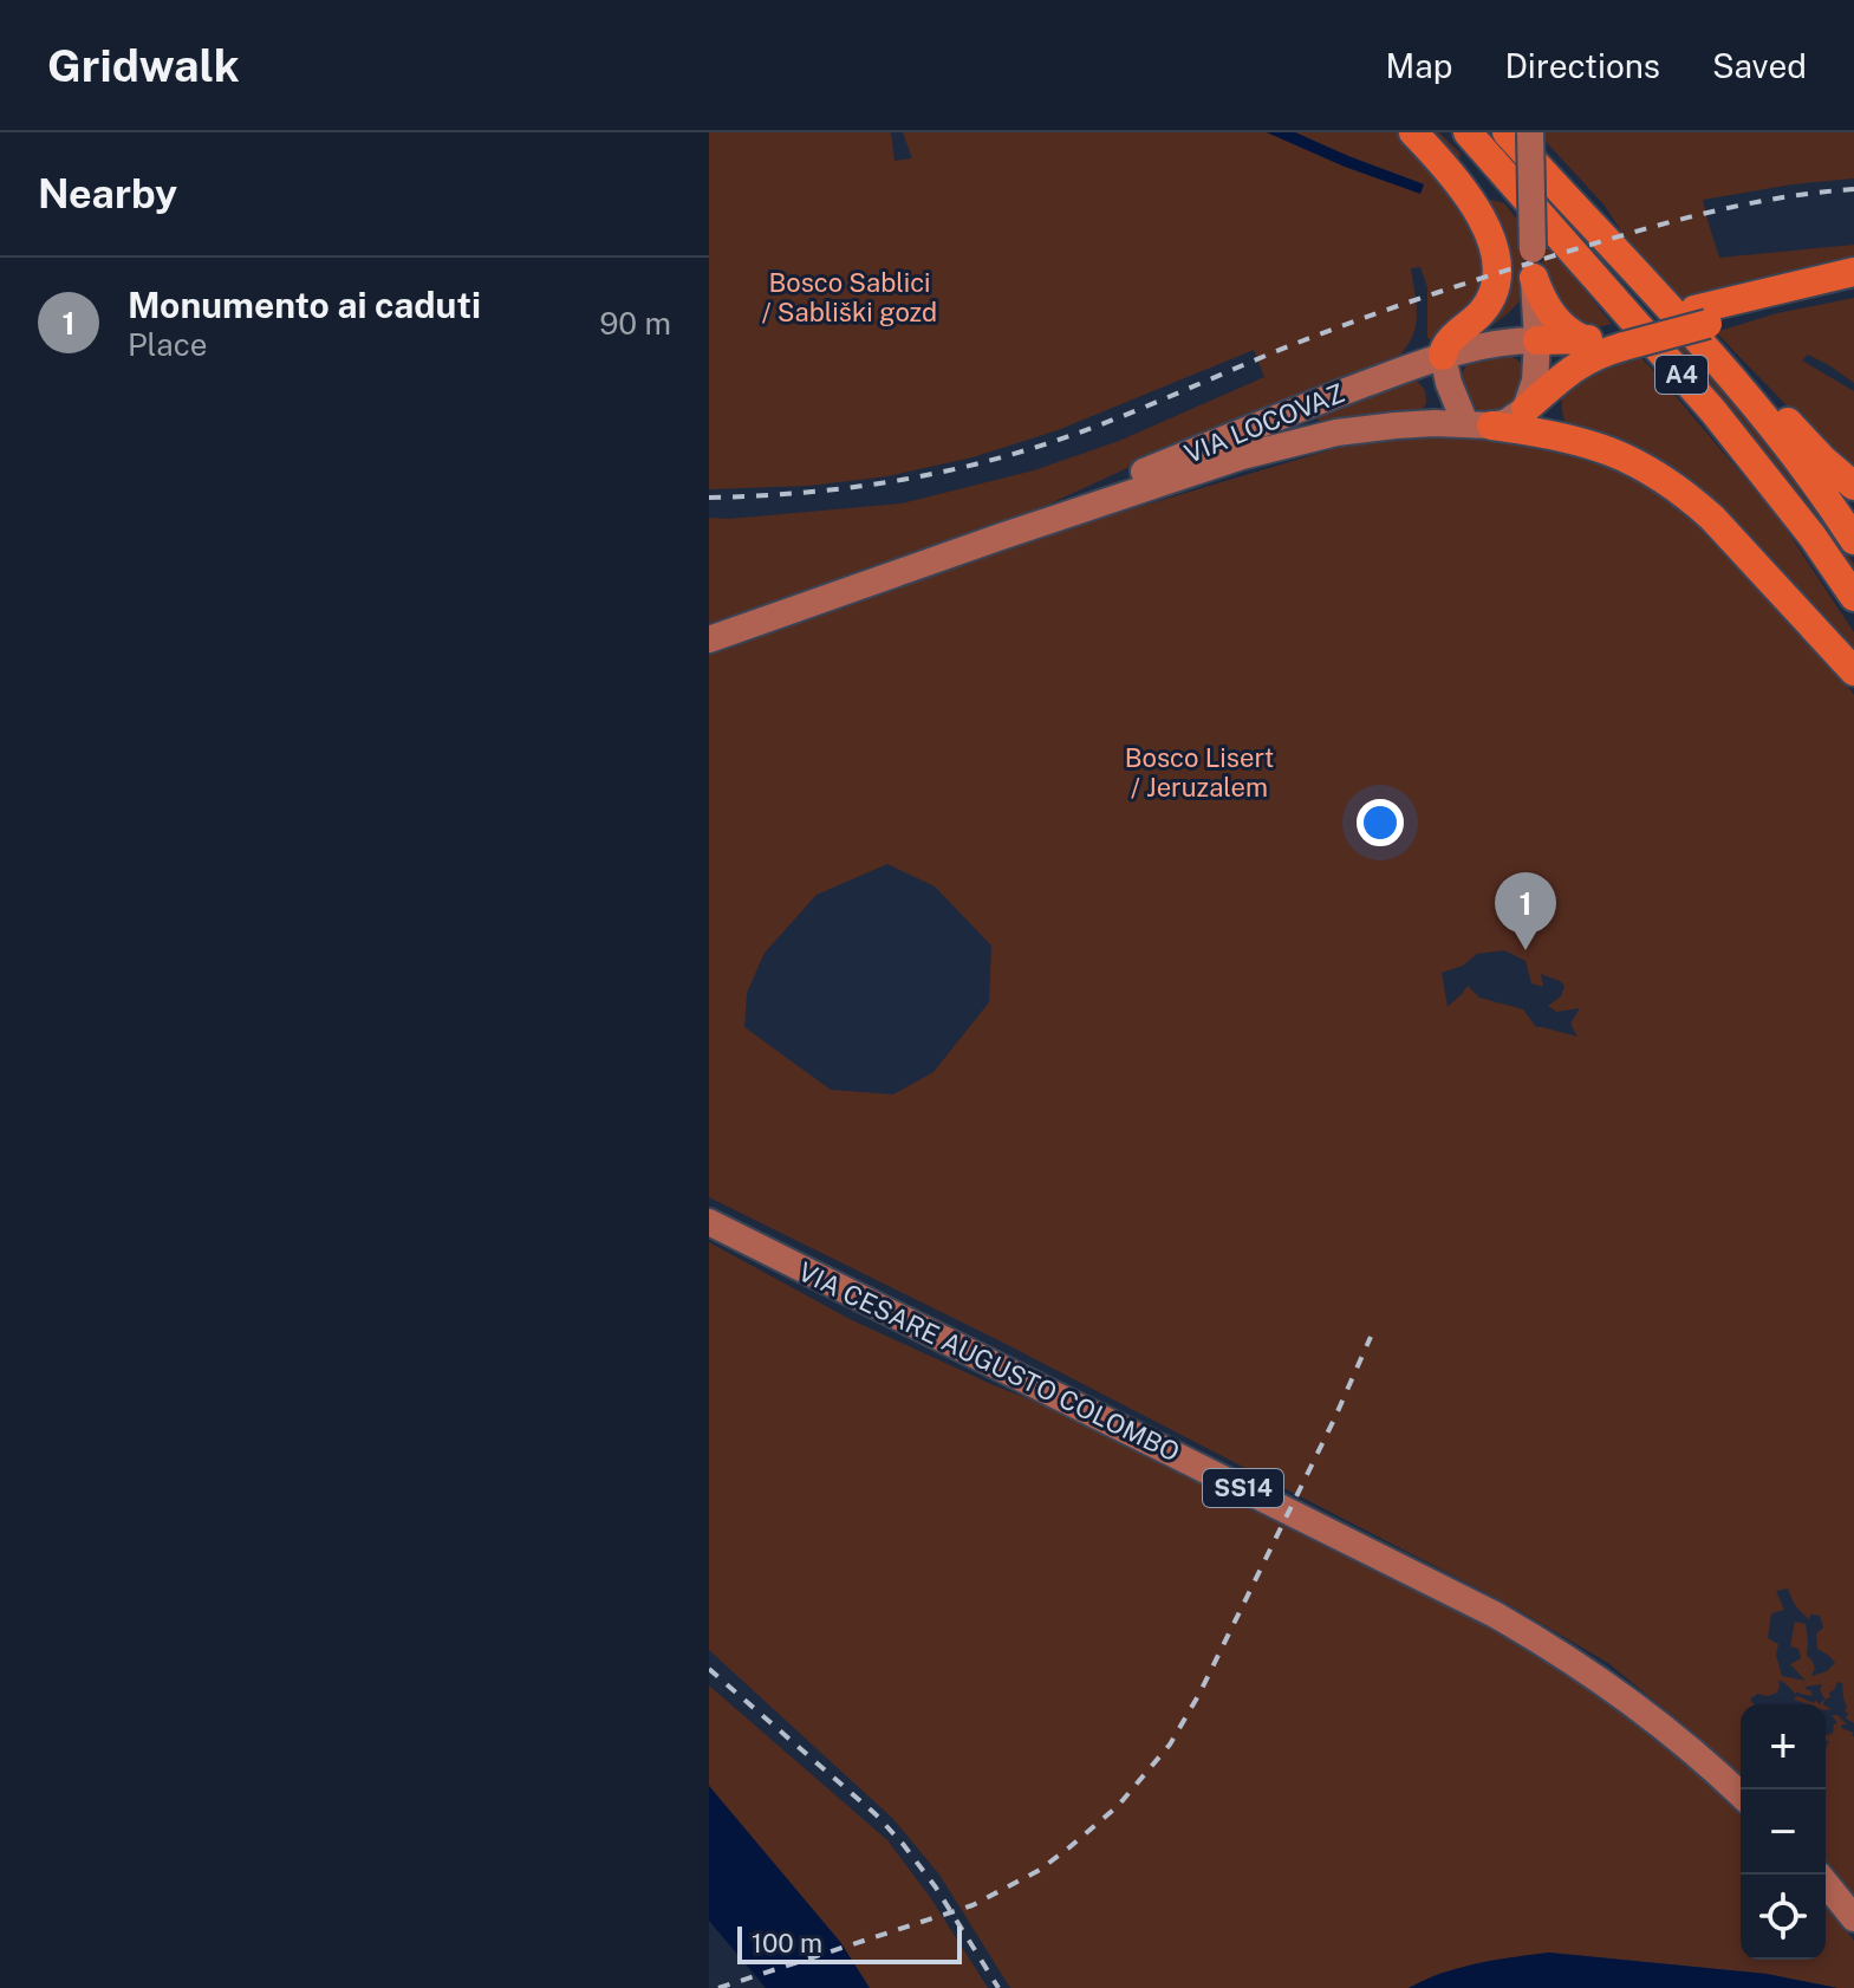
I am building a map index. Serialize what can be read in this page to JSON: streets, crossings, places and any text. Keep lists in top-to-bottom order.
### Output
{
  "streets": {
    "highway": ["A4"],
    "main road": ["VIA LOCOVAZ", "VIA CESARE AUGUSTO COLOMBO", "SS14"]
  },
  "parks": ["Bosco Sablici / Sabliški gozd", "Bosco Lisert / Jeruzalem"],
  "scale_bar": "100 m",
  "page": {
    "header": "Gridwalk",
    "nav": ["Map", "Directions", "Saved"],
    "heading": "Nearby",
    "list": [
      {
        "mark": "1",
        "name": "Monumento ai caduti",
        "note": "Place",
        "value": "90 m"
      }
    ],
    "pins": "1",
    "map_buttons": ["+", "−"],
    "scale": "100 m"
  }
}
